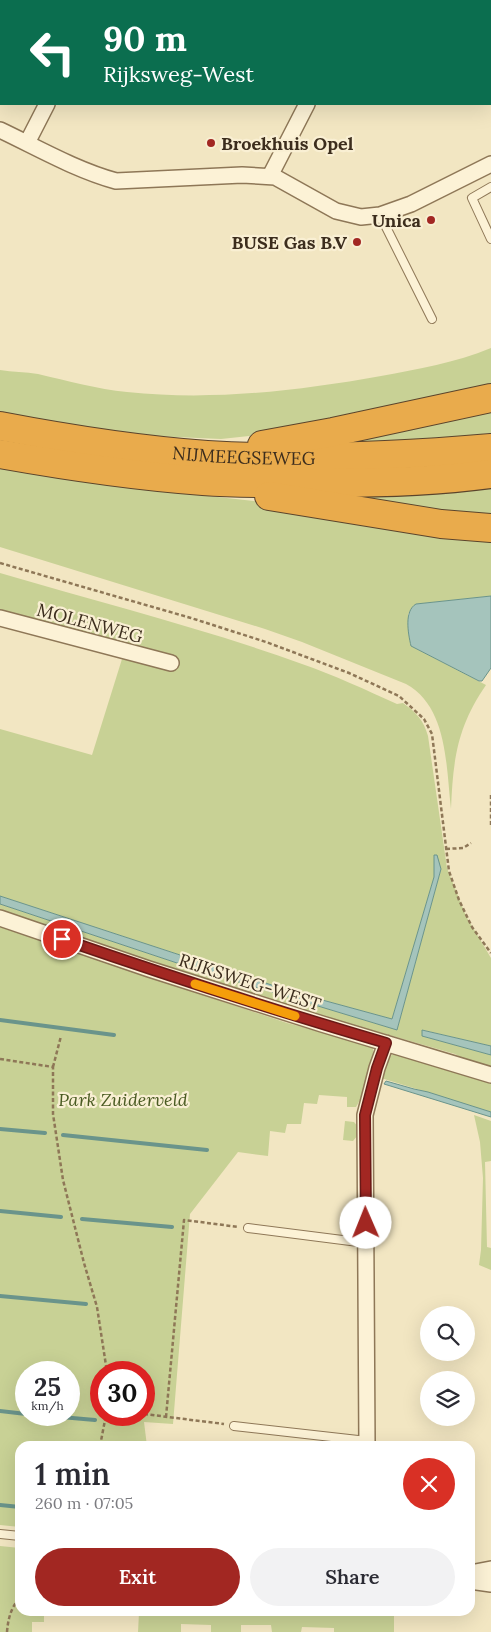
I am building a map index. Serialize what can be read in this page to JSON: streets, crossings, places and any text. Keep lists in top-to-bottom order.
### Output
{
  "streets": {
    "highway": ["NIJMEEGSEWEG"],
    "street": ["MOLENWEG", "RIJKSWEG-WEST"]
  },
  "parks": ["Park Zuiderveld"],
  "places": ["Broekhuis Opel", "Unica", "BUSE Gas B.V"],
  "page": {
    "turn": ["90 m", "Rijksweg-West"],
    "speed": "25 km/h",
    "limit": "30",
    "heading": ["1 min", "260 m · 07:05"],
    "buttons": ["Exit", "Share"]
  }
}
